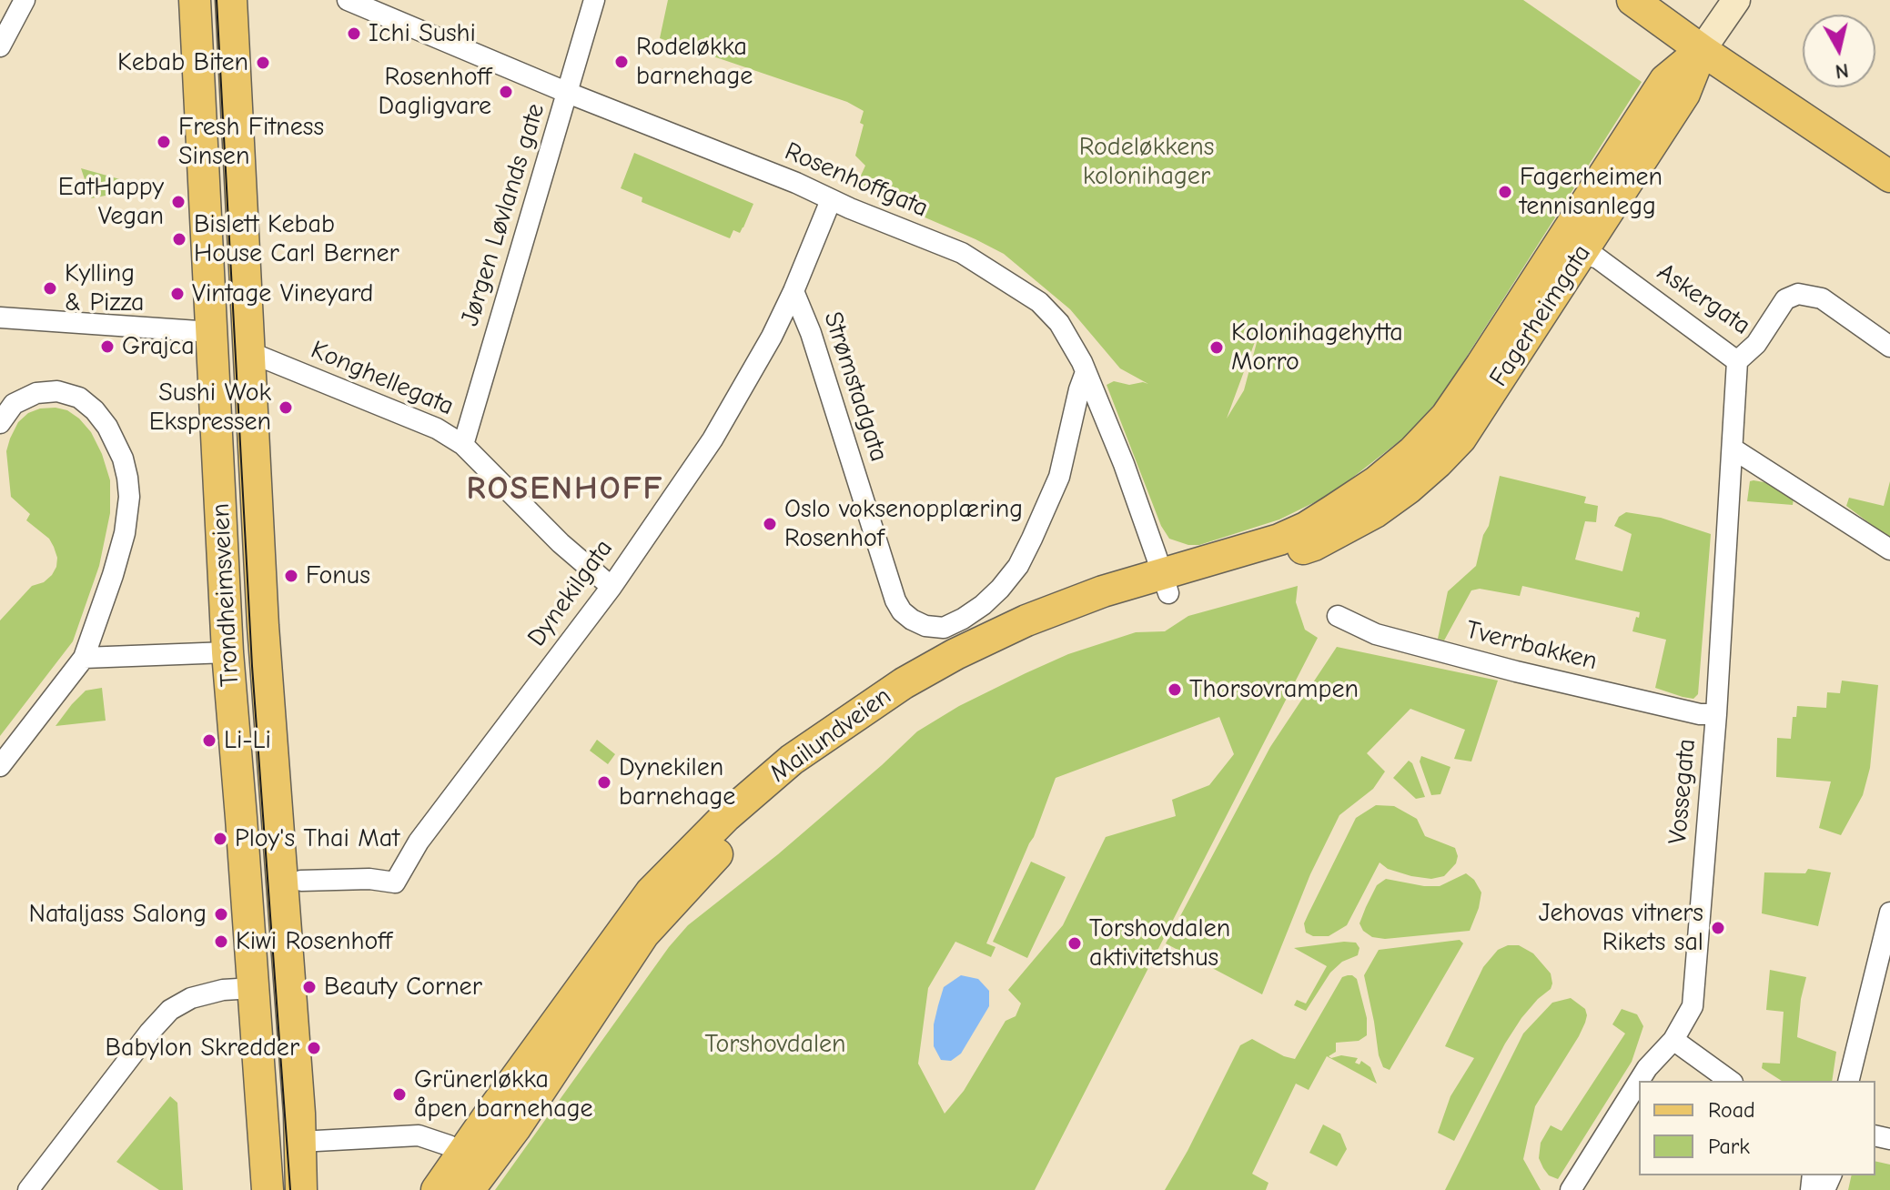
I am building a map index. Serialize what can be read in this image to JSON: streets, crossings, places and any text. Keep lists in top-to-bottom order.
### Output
{
  "streets": {
    "main road": ["Fagerheimgata", "Trondheimsveien", "Mailundveien"],
    "street": [
      "Rosenhoffgata",
      "Jørgen Løvlands gate",
      "Askergata",
      "Konghellegata",
      "Strømstadgata",
      "Dynekilgata",
      "Tverrbakken",
      "Vossegata"
    ]
  },
  "crossings": [
    ["Rosenhoffgata", "Jørgen Løvlands gate"],
    ["Rosenhoffgata", "Strømstadgata"],
    ["Rosenhoffgata", "Dynekilgata"],
    ["Rosenhoffgata", "Mailundveien"],
    ["Jørgen Løvlands gate", "Konghellegata"],
    ["Askergata", "Fagerheimgata"],
    ["Askergata", "Vossegata"],
    ["Fagerheimgata", "Mailundveien"],
    ["Konghellegata", "Dynekilgata"],
    ["Konghellegata", "Trondheimsveien"],
    ["Strømstadgata", "Dynekilgata"],
    ["Tverrbakken", "Vossegata"]
  ],
  "districts": ["ROSENHOFF"],
  "parks": ["Rodeløkkens kolonihager", "Torshovdalen"],
  "places": [
    "Ichi Sushi",
    "Rodeløkka barnehage",
    "Kebab Biten",
    "Rosenhoff Dagligvare",
    "Fresh Fitness Sinsen",
    "Fagerheimen tennisanlegg",
    "EatHappy Vegan",
    "Bislett Kebab House Carl Berner",
    "Kylling & Pizza",
    "Vintage Vineyard",
    "Grajca",
    "Kolonihagehytta Morro",
    "Sushi Wok Ekspressen",
    "Oslo voksenopplæring Rosenhof",
    "Fonus",
    "Thorsovrampen",
    "Li-Li",
    "Dynekilen barnehage",
    "Ploy's Thai Mat",
    "Nataljass Salong",
    "Jehovas vitners Rikets sal",
    "Kiwi Rosenhoff",
    "Torshovdalen aktivitetshus",
    "Beauty Corner",
    "Babylon Skredder",
    "Grünerløkka åpen barnehage"
  ],
  "legend": ["Road", "Park"],
  "north": "bottom"
}
